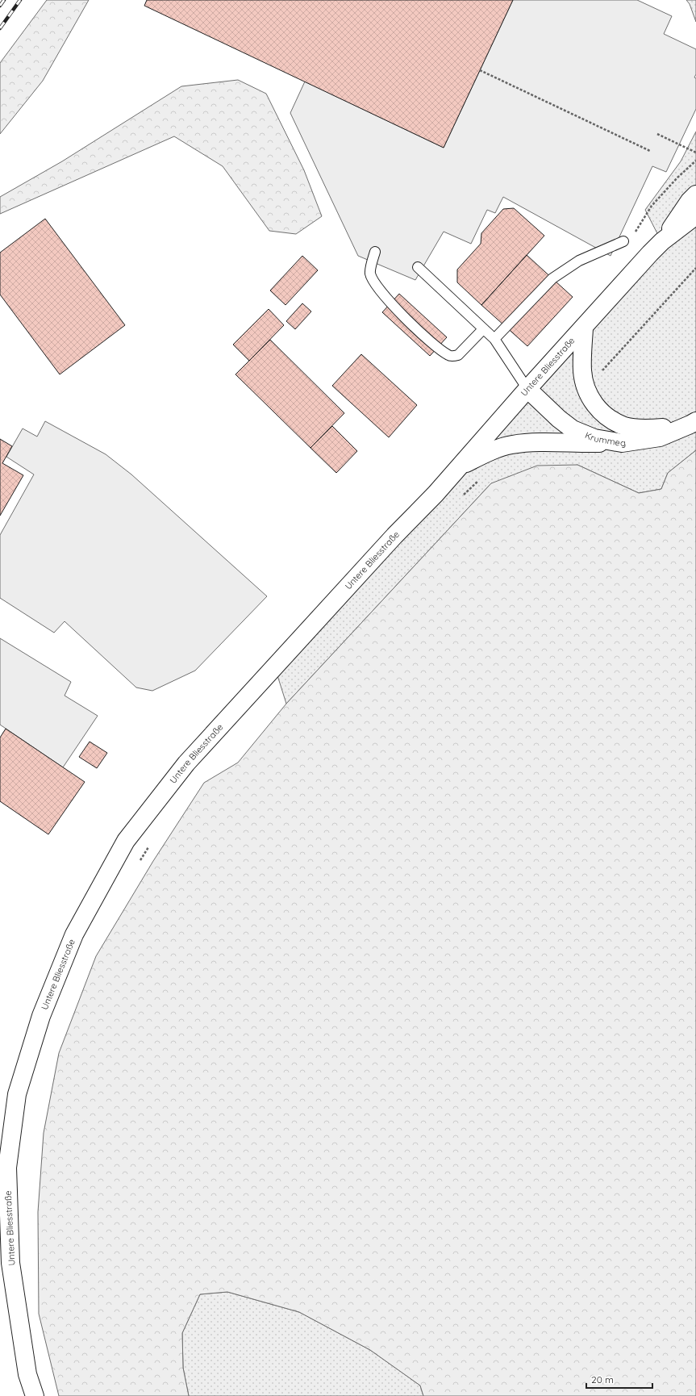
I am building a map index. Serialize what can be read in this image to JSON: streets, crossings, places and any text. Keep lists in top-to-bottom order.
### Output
{
  "streets": {
    "main road": ["Untere Bliesstraße", "Krummeg"]
  },
  "crossings": [
    ["Untere Bliesstraße", "Krummeg"]
  ],
  "scale_bar": "20 m"
}
